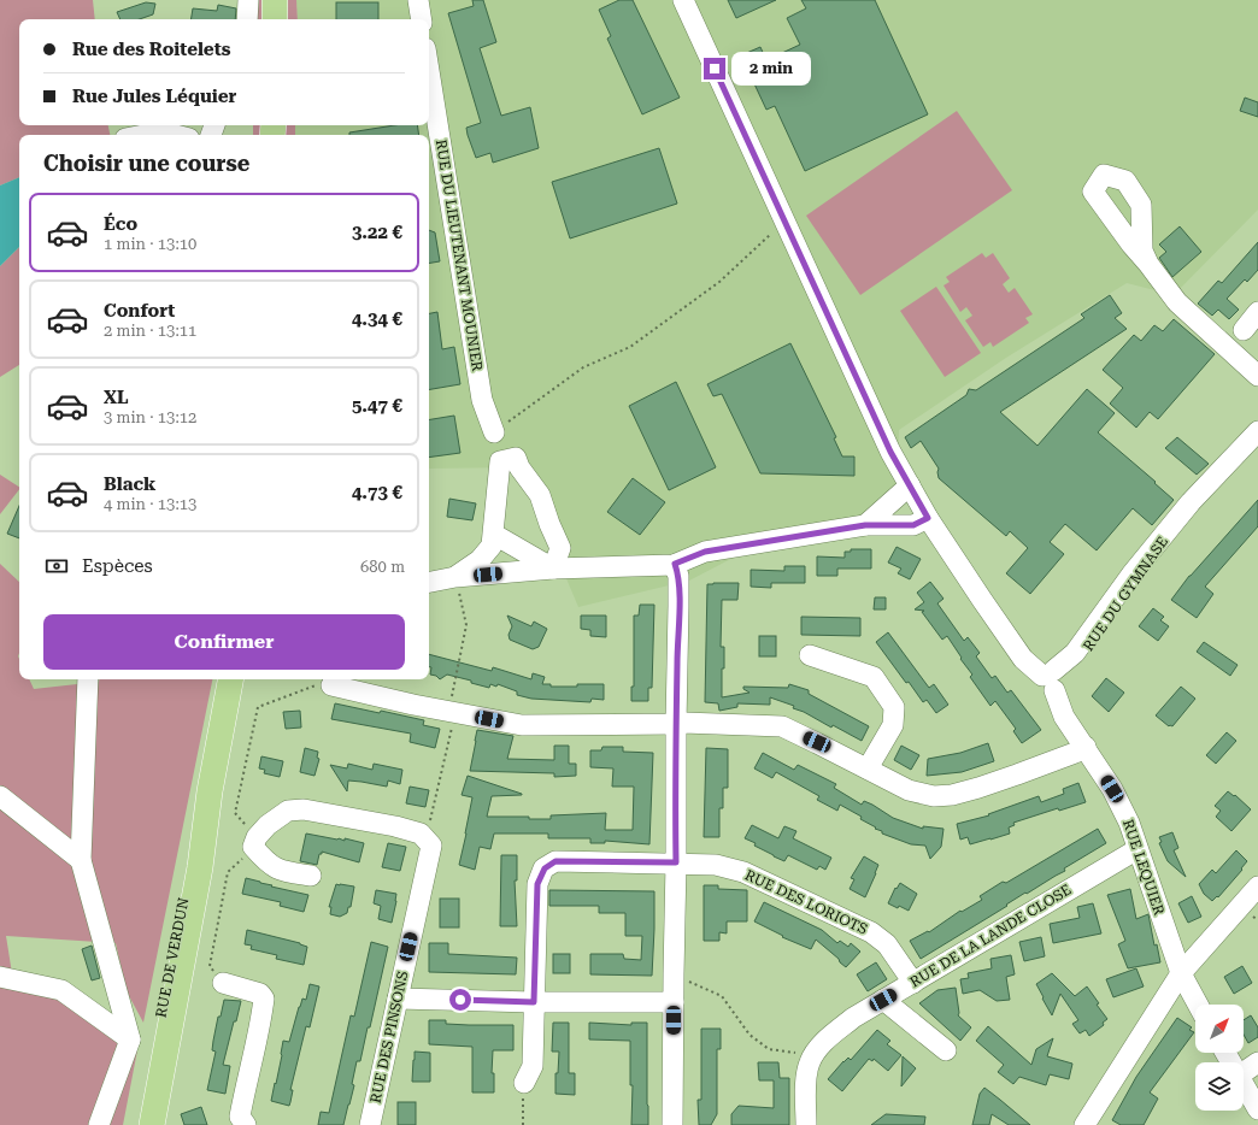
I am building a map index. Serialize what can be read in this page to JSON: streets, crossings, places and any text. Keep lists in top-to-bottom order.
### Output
{
  "streets": {
    "main road": ["RUE DE VERDUN"],
    "street": [
      "RUE DU LIEUTENANT MOUNIER",
      "RUE DU GYMNASE",
      "RUE LEQUIER",
      "RUE DES LORIOTS",
      "RUE DE LA LANDE CLOSE",
      "RUE DES PINSONS"
    ]
  },
  "crossings": [
    ["RUE DU GYMNASE", "RUE LEQUIER"],
    ["RUE LEQUIER", "RUE DE LA LANDE CLOSE"],
    ["RUE DES LORIOTS", "RUE DE LA LANDE CLOSE"]
  ],
  "north": "top right",
  "page": {
    "banner": ["Rue des Roitelets", "Rue Jules Léquier"],
    "bubble": "2 min",
    "heading": "Choisir une course",
    "list": [
      {
        "name": "Éco",
        "note": "1 min · 13:10",
        "value": "3.22 €"
      },
      {
        "name": "Confort",
        "note": "2 min · 13:11",
        "value": "4.34 €"
      },
      {
        "name": "XL",
        "note": "3 min · 13:12",
        "value": "5.47 €"
      },
      {
        "name": "Black",
        "note": "4 min · 13:13",
        "value": "4.73 €"
      }
    ],
    "pay": ["Espèces", "680 m"],
    "buttons": "Confirmer"
  }
}
